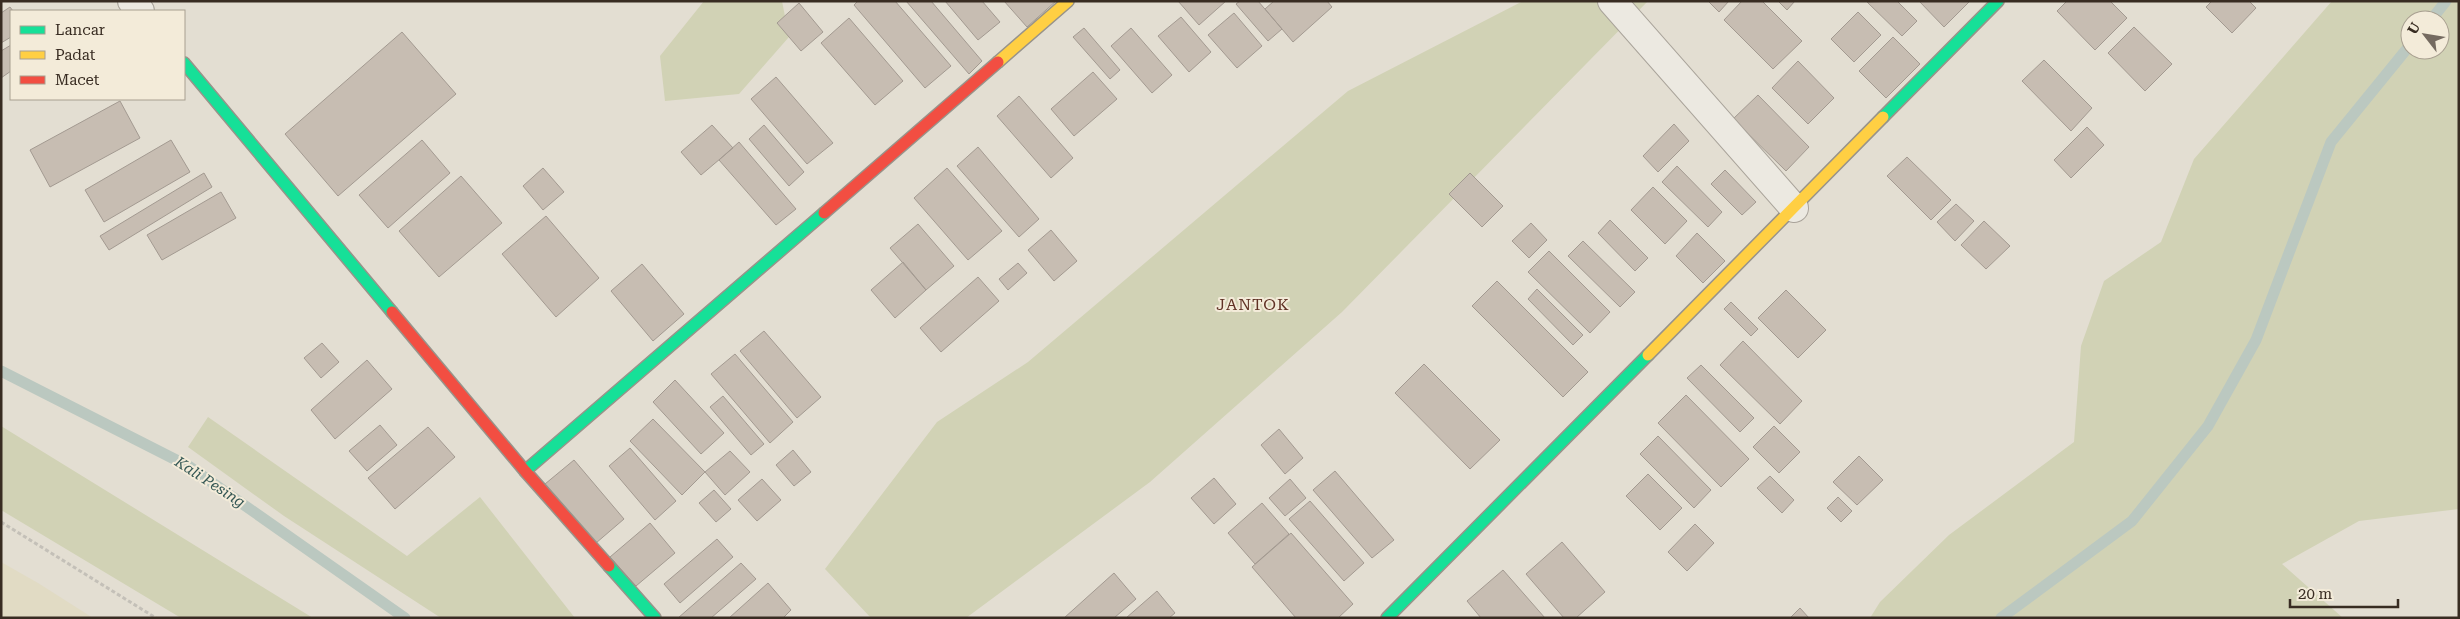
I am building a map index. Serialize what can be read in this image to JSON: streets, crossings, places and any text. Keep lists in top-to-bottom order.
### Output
{
  "districts": ["JANTOK"],
  "water": ["Kali Pesing"],
  "legend": ["Lancar", "Padat", "Macet"],
  "scale_bar": "20 m",
  "north": "top left"
}
